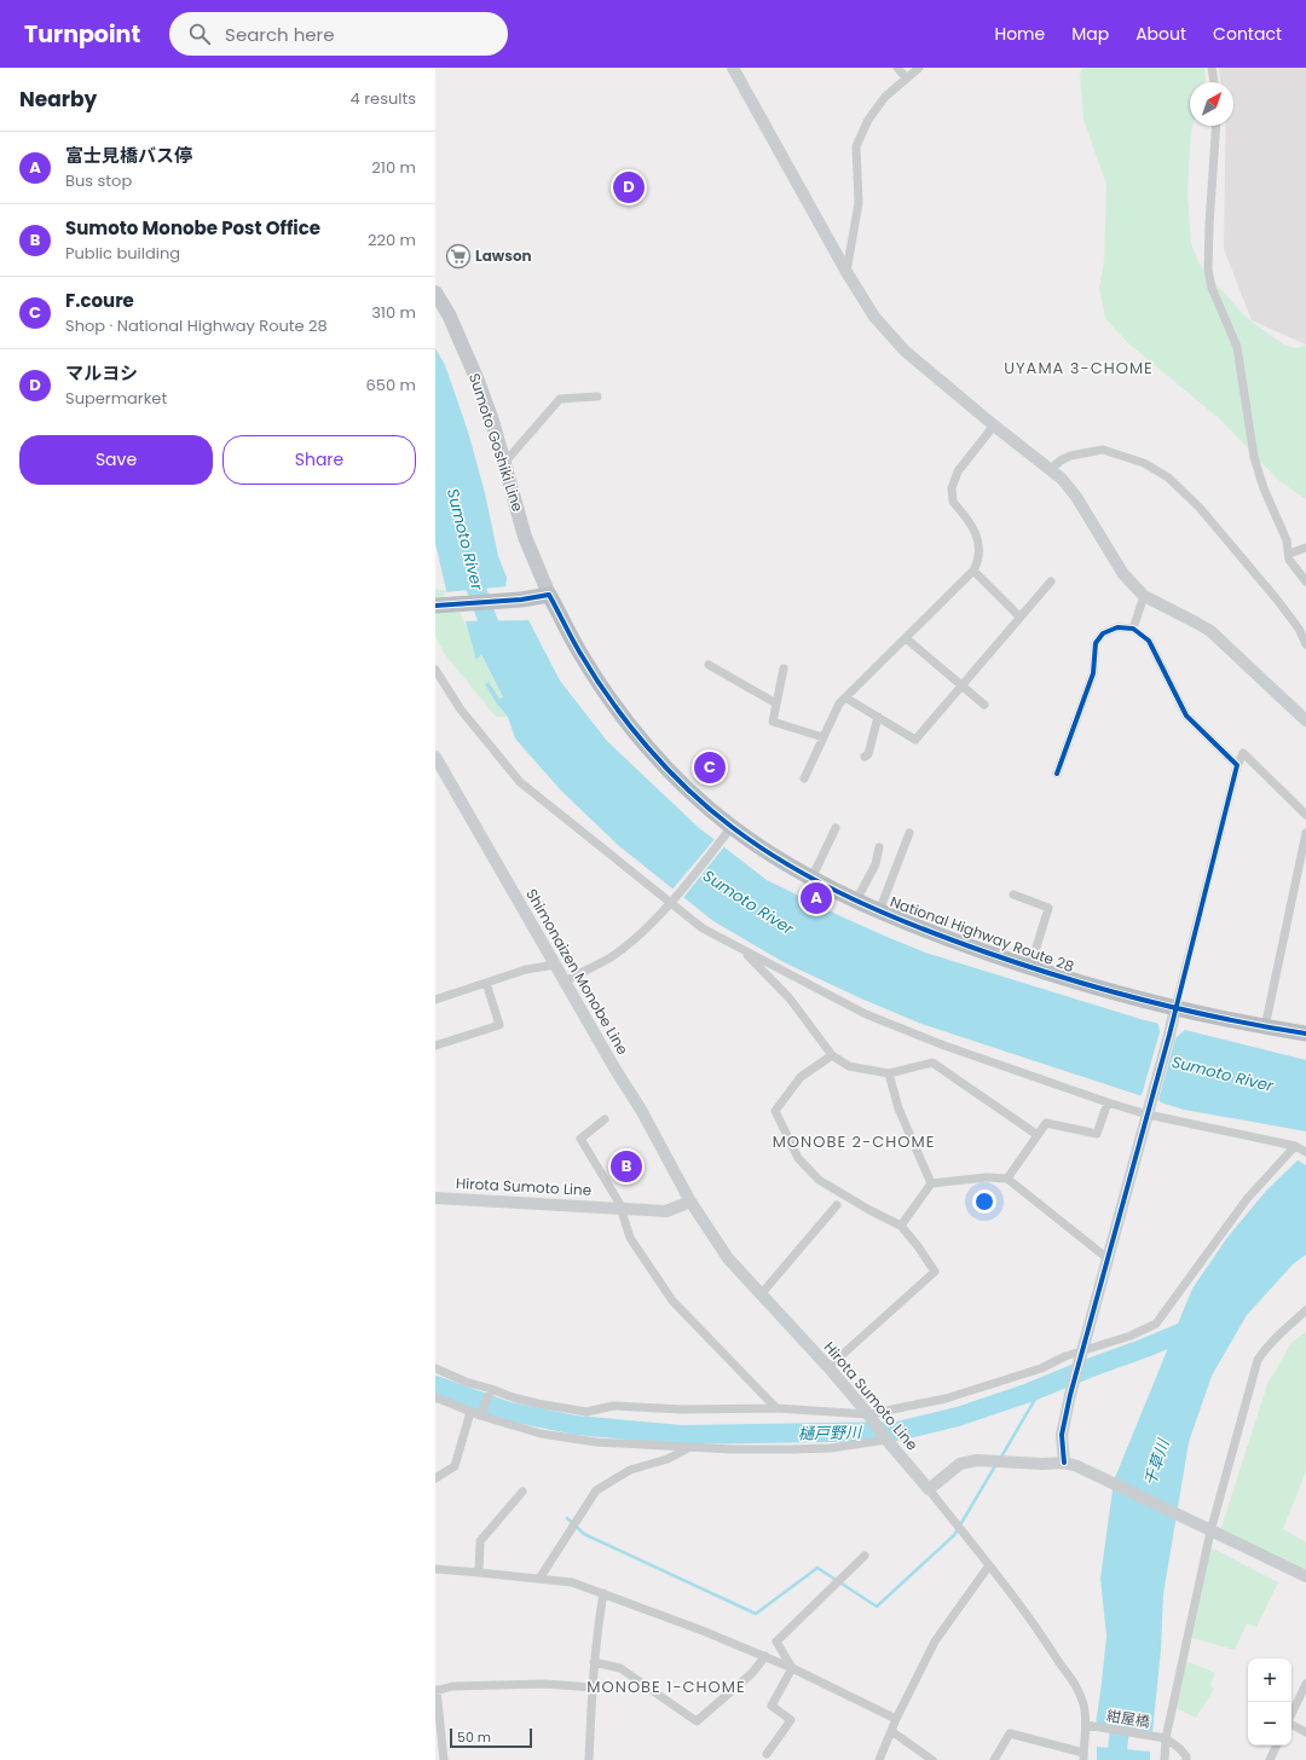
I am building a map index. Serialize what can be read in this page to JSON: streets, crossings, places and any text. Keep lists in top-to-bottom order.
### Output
{
  "streets": {
    "highway": ["National Highway Route 28"],
    "main road": ["Sumoto Goshiki Line", "Shimonaizen Monobe Line", "Hirota Sumoto Line"],
    "street": ["紺屋橋"]
  },
  "crossings": [
    ["Sumoto Goshiki Line", "National Highway Route 28"],
    ["Shimonaizen Monobe Line", "Hirota Sumoto Line"]
  ],
  "districts": ["UYAMA 3-CHOME", "MONOBE 2-CHOME", "MONOBE 1-CHOME"],
  "water": ["Sumoto River", "樋戸野川", "千草川"],
  "places": {
    "supermarket": ["Lawson"]
  },
  "scale_bar": "50 m",
  "north": "top right",
  "page": {
    "header": "Turnpoint",
    "search": "Search here",
    "nav": [
      "Home",
      "Map",
      "About",
      "Contact"
    ],
    "heading": ["Nearby", "4 results"],
    "list": [
      {
        "mark": "A",
        "name": "富士見橋バス停",
        "note": "Bus stop",
        "value": "210 m"
      },
      {
        "mark": "B",
        "name": "Sumoto Monobe Post Office",
        "note": "Public building",
        "value": "220 m"
      },
      {
        "mark": "C",
        "name": "F.coure",
        "note": "Shop · National Highway Route 28",
        "value": "310 m"
      },
      {
        "mark": "D",
        "name": "マルヨシ",
        "note": "Supermarket",
        "value": "650 m"
      }
    ],
    "pins": [
      "D",
      "C",
      "A",
      "B"
    ],
    "buttons": ["Save", "Share"],
    "map_buttons": ["+", "−"],
    "scale": "50 m"
  }
}
